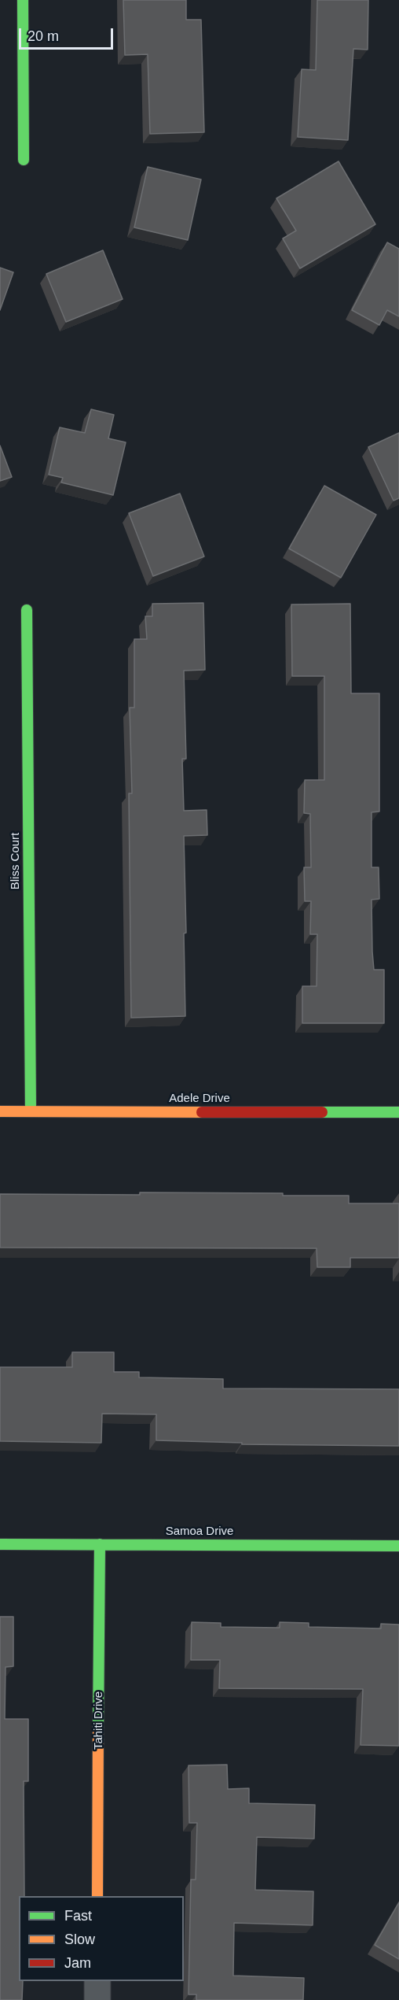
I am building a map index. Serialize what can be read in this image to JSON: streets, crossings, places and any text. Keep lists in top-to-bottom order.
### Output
{
  "streets": {
    "street": [
      "Bliss Court",
      "Adele Drive",
      "Samoa Drive",
      "Tahiti Drive"
    ]
  },
  "crossings": [
    ["Bliss Court", "Adele Drive"],
    ["Samoa Drive", "Tahiti Drive"]
  ],
  "legend": ["Fast", "Slow", "Jam"],
  "scale_bar": "20 m"
}
